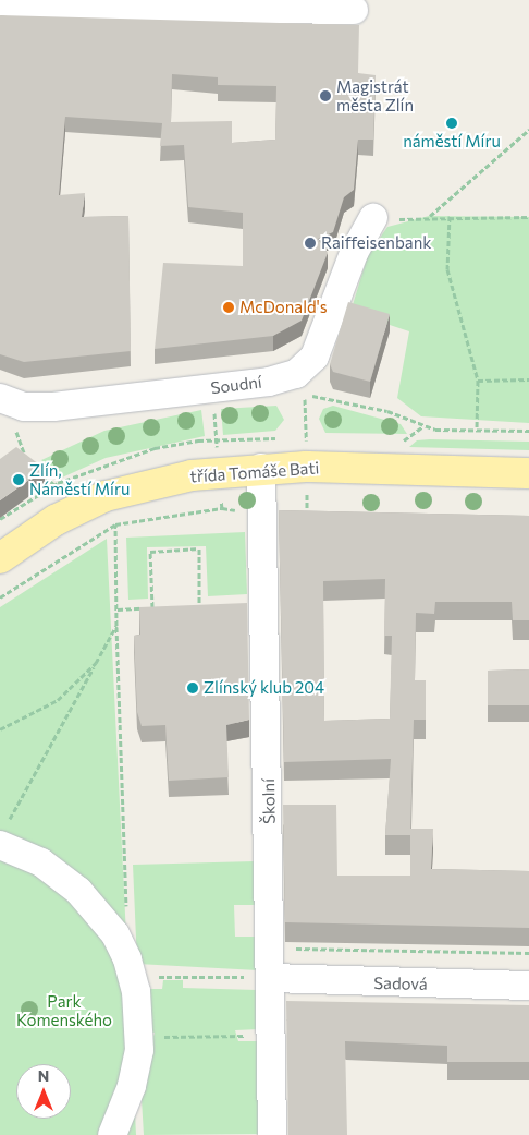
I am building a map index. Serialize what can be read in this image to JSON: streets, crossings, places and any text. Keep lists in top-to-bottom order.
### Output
{
  "streets": {
    "main road": ["třída Tomáše Bati"],
    "street": ["Soudní", "Školní", "Sadová"]
  },
  "crossings": [
    ["třída Tomáše Bati", "Školní"],
    ["Školní", "Sadová"]
  ],
  "parks": ["Park Komenského"],
  "places": [
    "Magistrát města Zlín",
    "náměstí Míru",
    "Raiffeisenbank",
    "McDonald's",
    "Zlín, Náměstí Míru",
    "Zlínský klub 204"
  ],
  "north": "top"
}
